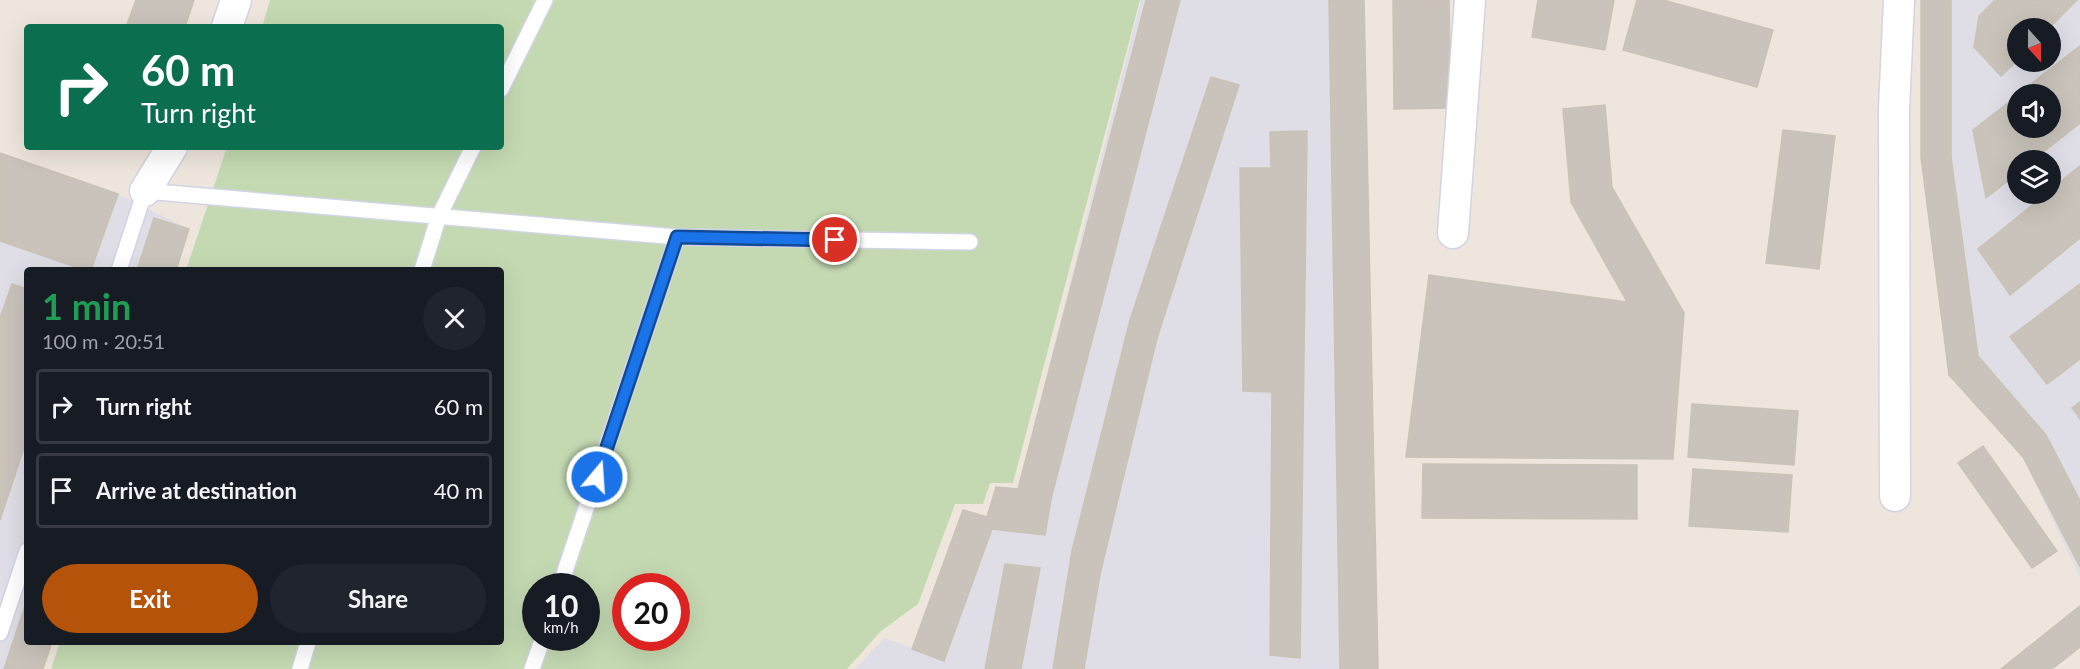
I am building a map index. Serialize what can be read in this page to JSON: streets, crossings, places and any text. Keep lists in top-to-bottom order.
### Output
{
  "north": "bottom",
  "page": {
    "turn": ["60 m", "Turn right"],
    "heading": ["1 min", "100 m · 20:51"],
    "list": [
      {
        "name": "Turn right",
        "value": "60 m"
      },
      {
        "name": "Arrive at destination",
        "value": "40 m"
      }
    ],
    "buttons": ["Exit", "Share"],
    "speed": "10 km/h",
    "limit": "20"
  }
}
